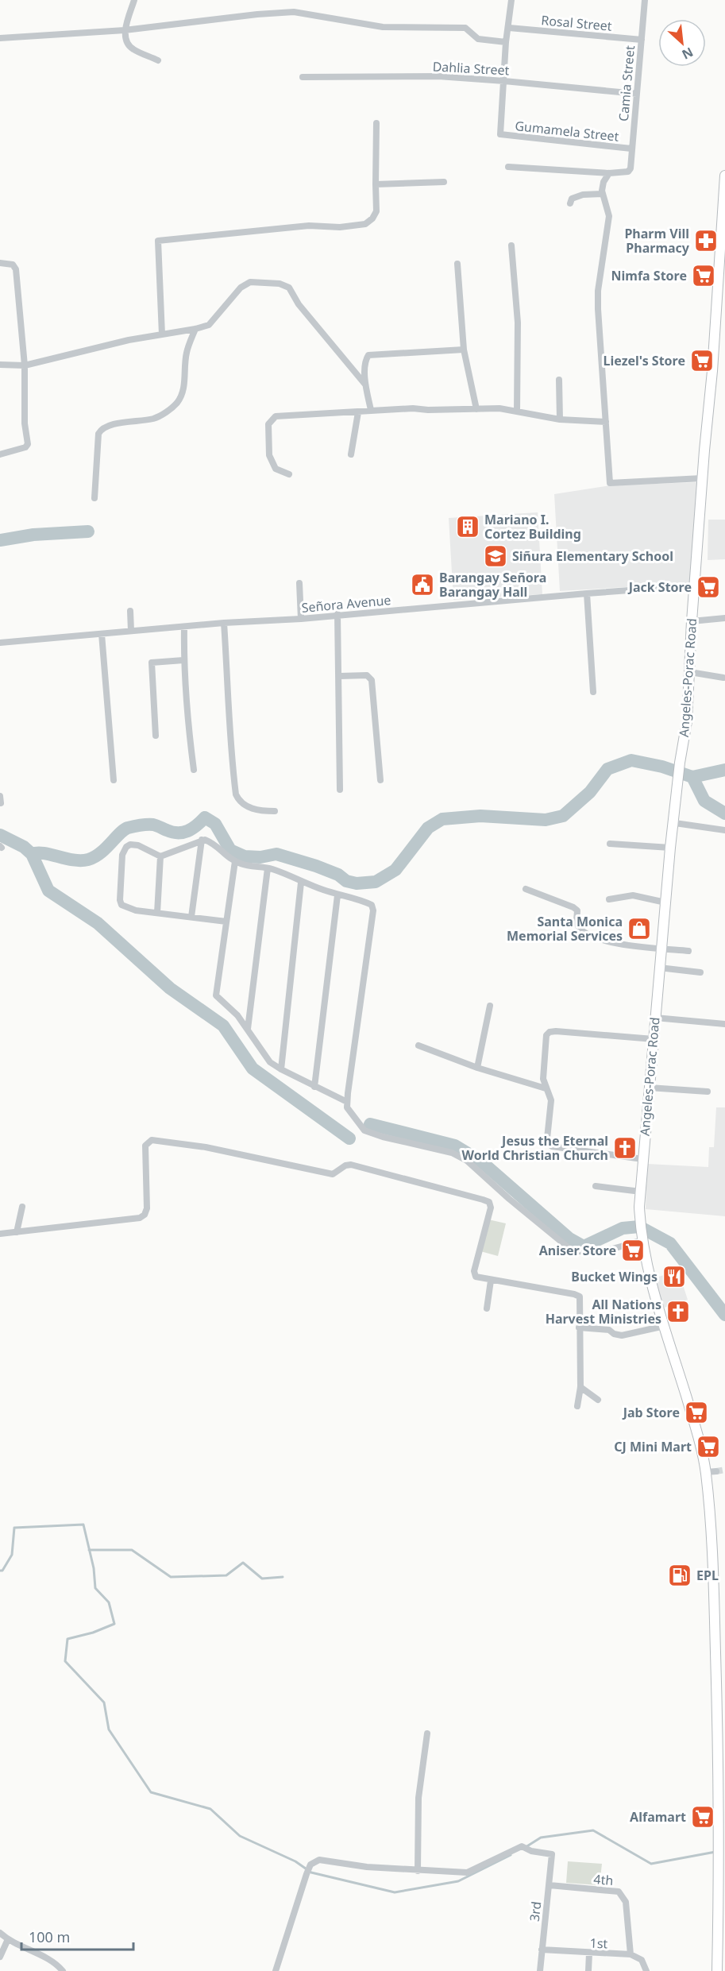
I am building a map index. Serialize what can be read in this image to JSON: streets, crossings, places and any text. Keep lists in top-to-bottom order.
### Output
{
  "streets": {
    "main road": ["Angeles-Porac Road"],
    "street": [
      "Rosal Street",
      "Dahlia Street",
      "Camia Street",
      "Gumamela Street",
      "Señora Avenue",
      "4th",
      "3rd",
      "1st"
    ]
  },
  "crossings": [
    ["Rosal Street", "Camia Street"],
    ["Dahlia Street", "Camia Street"],
    ["Dahlia Street", "Gumamela Street"],
    ["Camia Street", "Gumamela Street"],
    ["Señora Avenue", "Angeles-Porac Road"],
    ["4th", "3rd"],
    ["4th", "1st"],
    ["3rd", "1st"]
  ],
  "places": {
    "pharmacy": ["Pharm Vill Pharmacy"],
    "supermarket": [
      "Nimfa Store",
      "Liezel's Store",
      "Jack Store",
      "Aniser Store",
      "Jab Store",
      "CJ Mini Mart",
      "Alfamart"
    ],
    "building": ["Mariano I. Cortez Building"],
    "school or university": ["Siñura Elementary School"],
    "public building": ["Barangay Señora Barangay Hall"],
    "shop": ["Santa Monica Memorial Services"],
    "church": ["Jesus the Eternal World Christian Church", "All Nations Harvest Ministries"],
    "restaurant": ["Bucket Wings"],
    "fuel station": ["EPL"]
  },
  "scale_bar": "100 m",
  "north": "bottom right"
}
